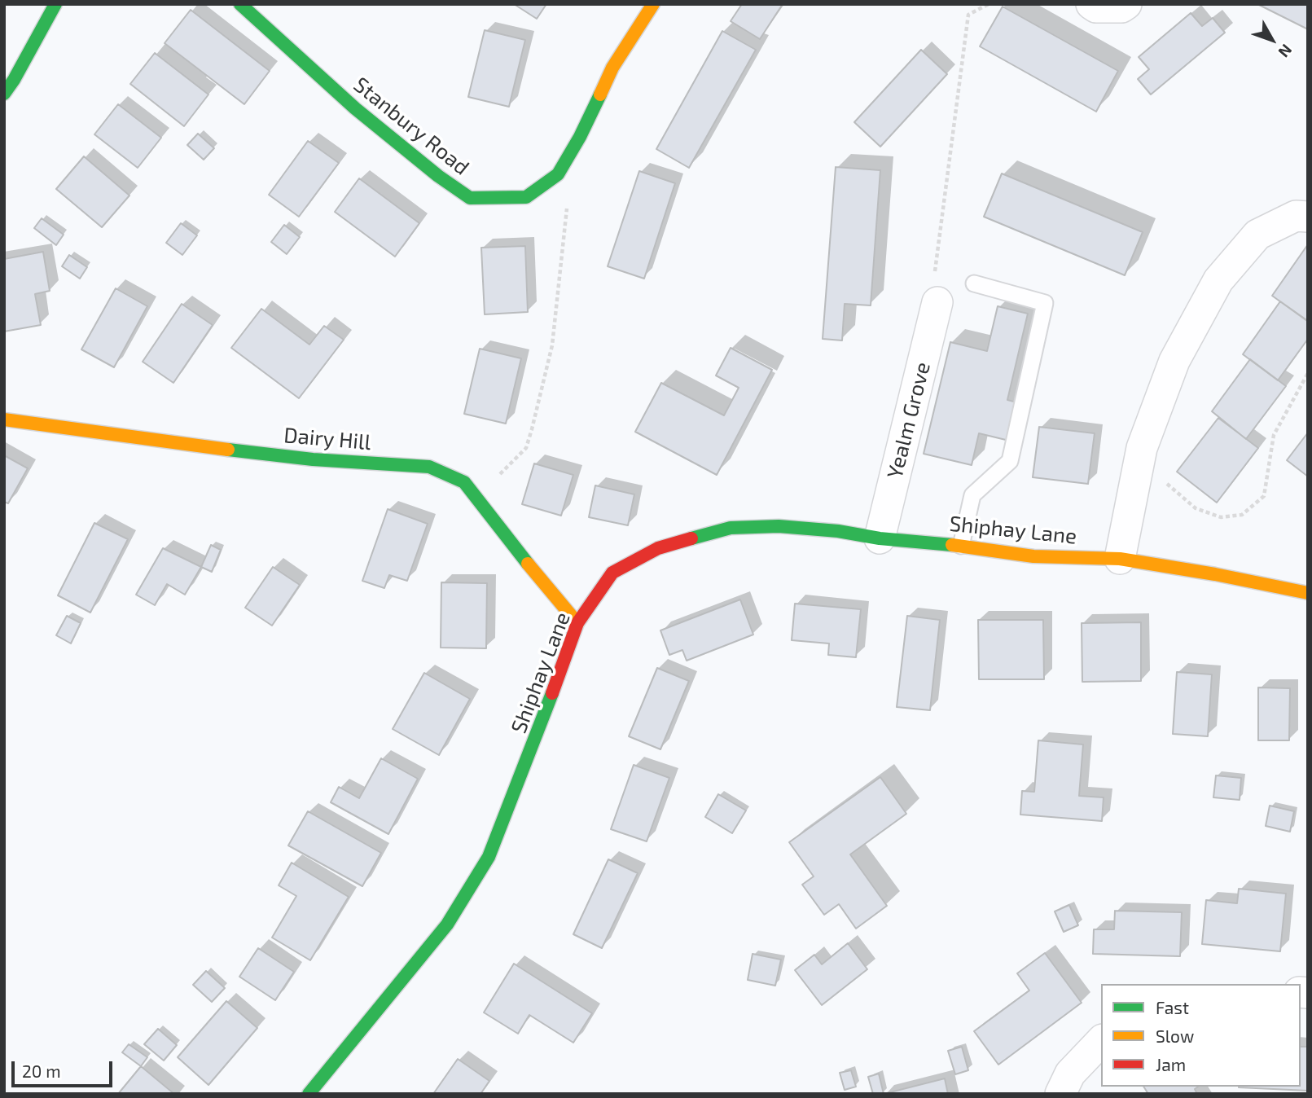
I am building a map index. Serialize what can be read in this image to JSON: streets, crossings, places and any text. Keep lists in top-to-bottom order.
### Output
{
  "streets": {
    "street": [
      "Stanbury Road",
      "Yealm Grove",
      "Dairy Hill",
      "Shiphay Lane"
    ]
  },
  "crossings": [
    ["Yealm Grove", "Shiphay Lane"],
    ["Dairy Hill", "Shiphay Lane"]
  ],
  "legend": ["Fast", "Slow", "Jam"],
  "scale_bar": "20 m",
  "north": "bottom right"
}
